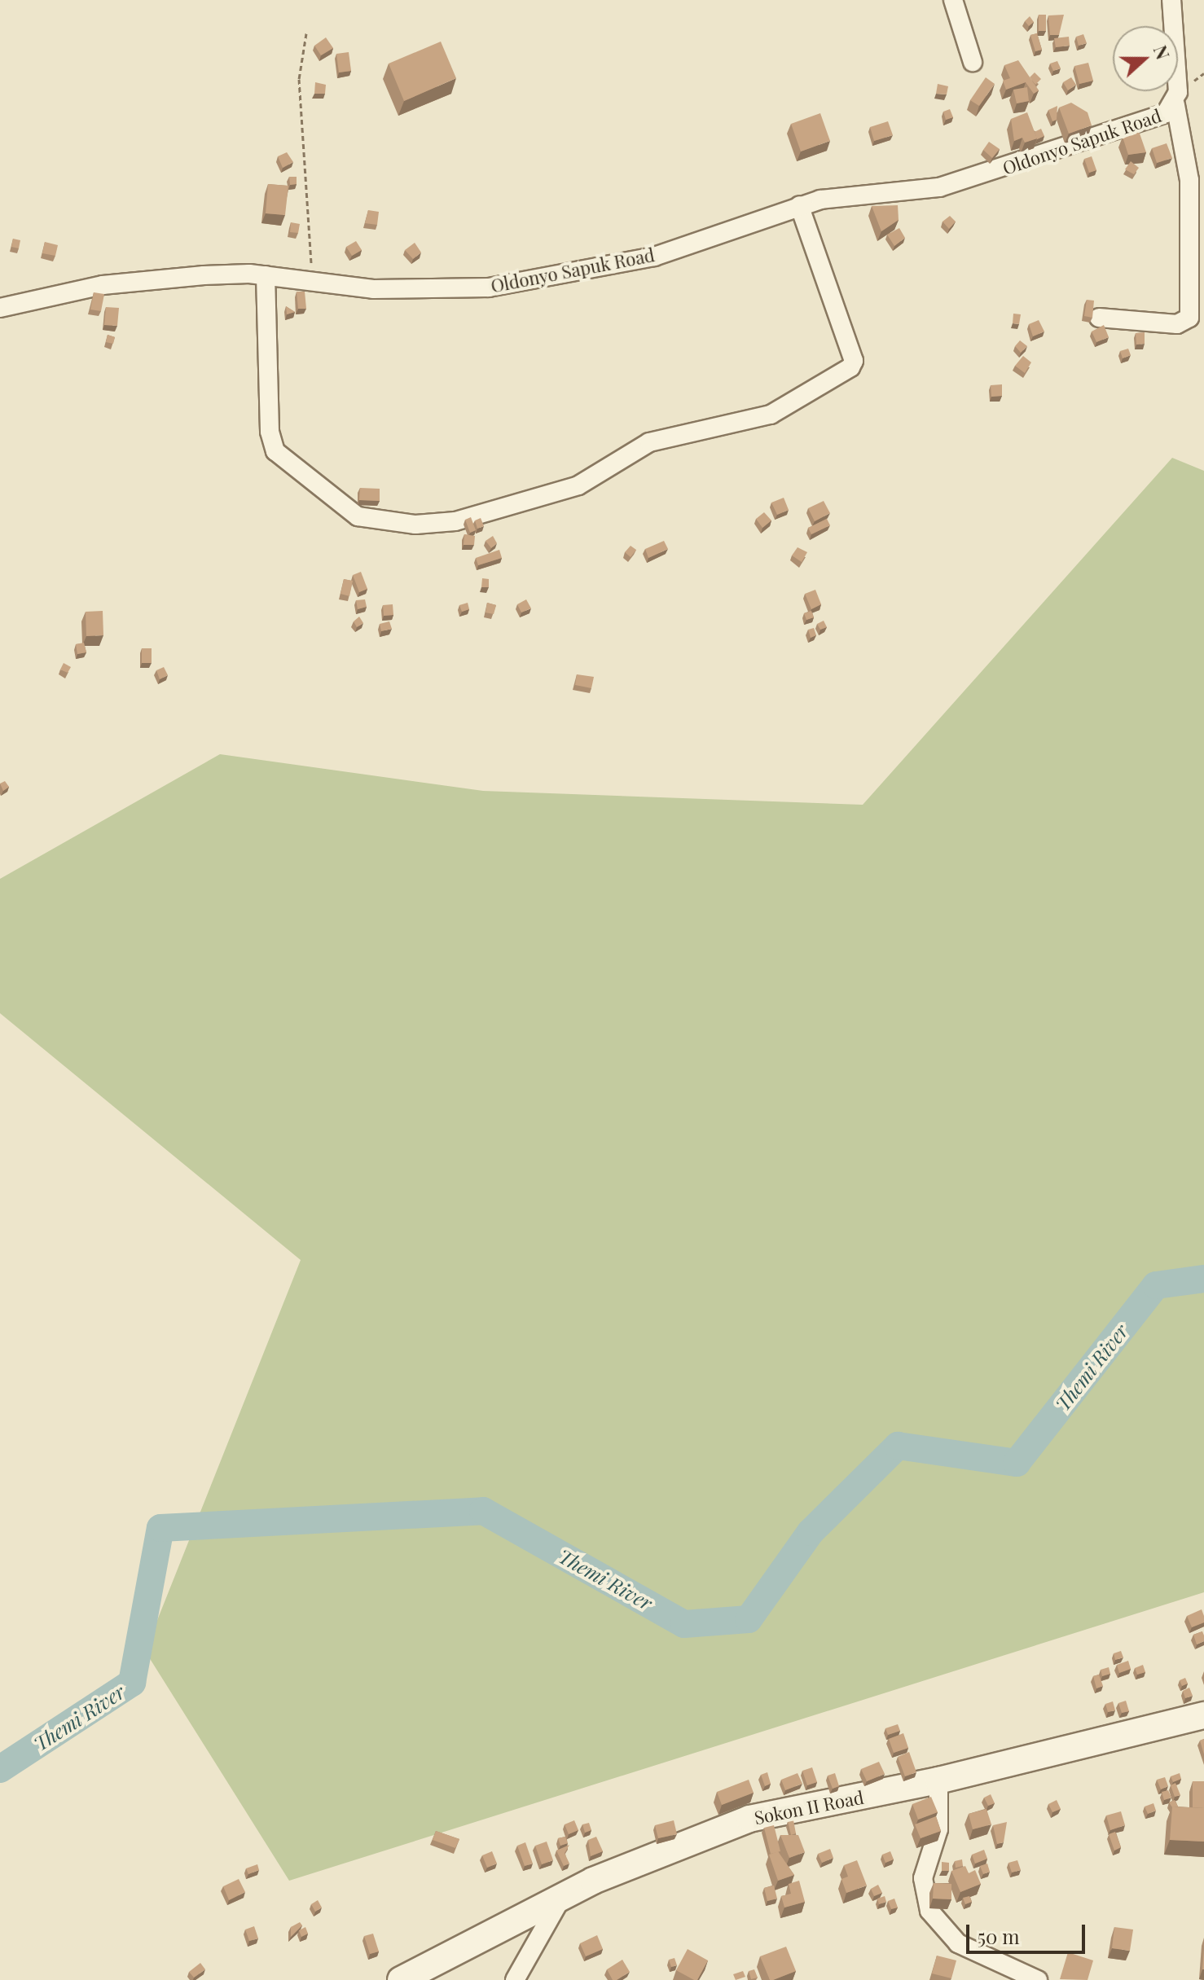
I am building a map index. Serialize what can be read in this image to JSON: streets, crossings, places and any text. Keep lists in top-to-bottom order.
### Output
{
  "streets": {
    "street": ["Oldonyo Sapuk Road", "Sokon II Road"]
  },
  "water": ["Themi River"],
  "scale_bar": "50 m",
  "north": "right"
}
